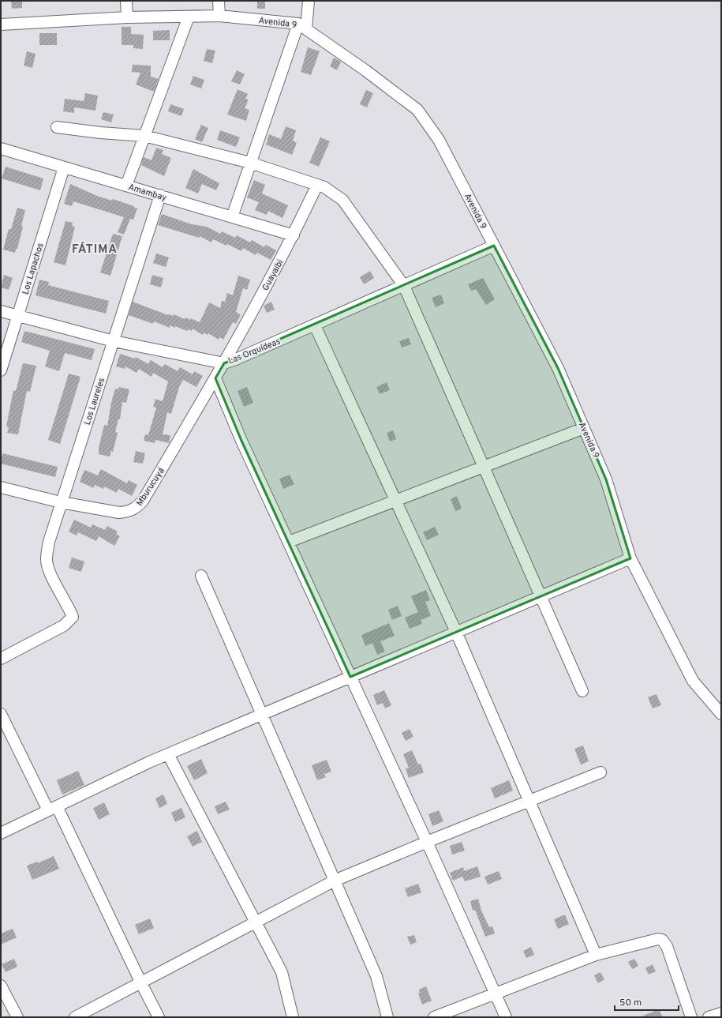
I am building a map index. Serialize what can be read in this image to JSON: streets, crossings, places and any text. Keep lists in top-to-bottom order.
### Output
{
  "streets": {
    "street": [
      "Avenida 9",
      "Amambay",
      "Los Lapachos",
      "Guayaibi",
      "Las Orquídeas",
      "Los Laureles",
      "Mburucuyá"
    ]
  },
  "crossings": [
    ["Avenida 9", "Las Orquídeas"],
    ["Amambay", "Los Lapachos"],
    ["Amambay", "Guayaibi"],
    ["Amambay", "Los Laureles"],
    ["Los Lapachos", "Las Orquídeas"],
    ["Guayaibi", "Las Orquídeas"],
    ["Guayaibi", "Mburucuyá"],
    ["Las Orquídeas", "Los Laureles"],
    ["Los Laureles", "Mburucuyá"]
  ],
  "districts": ["FÁTIMA"],
  "scale_bar": "50 m"
}
